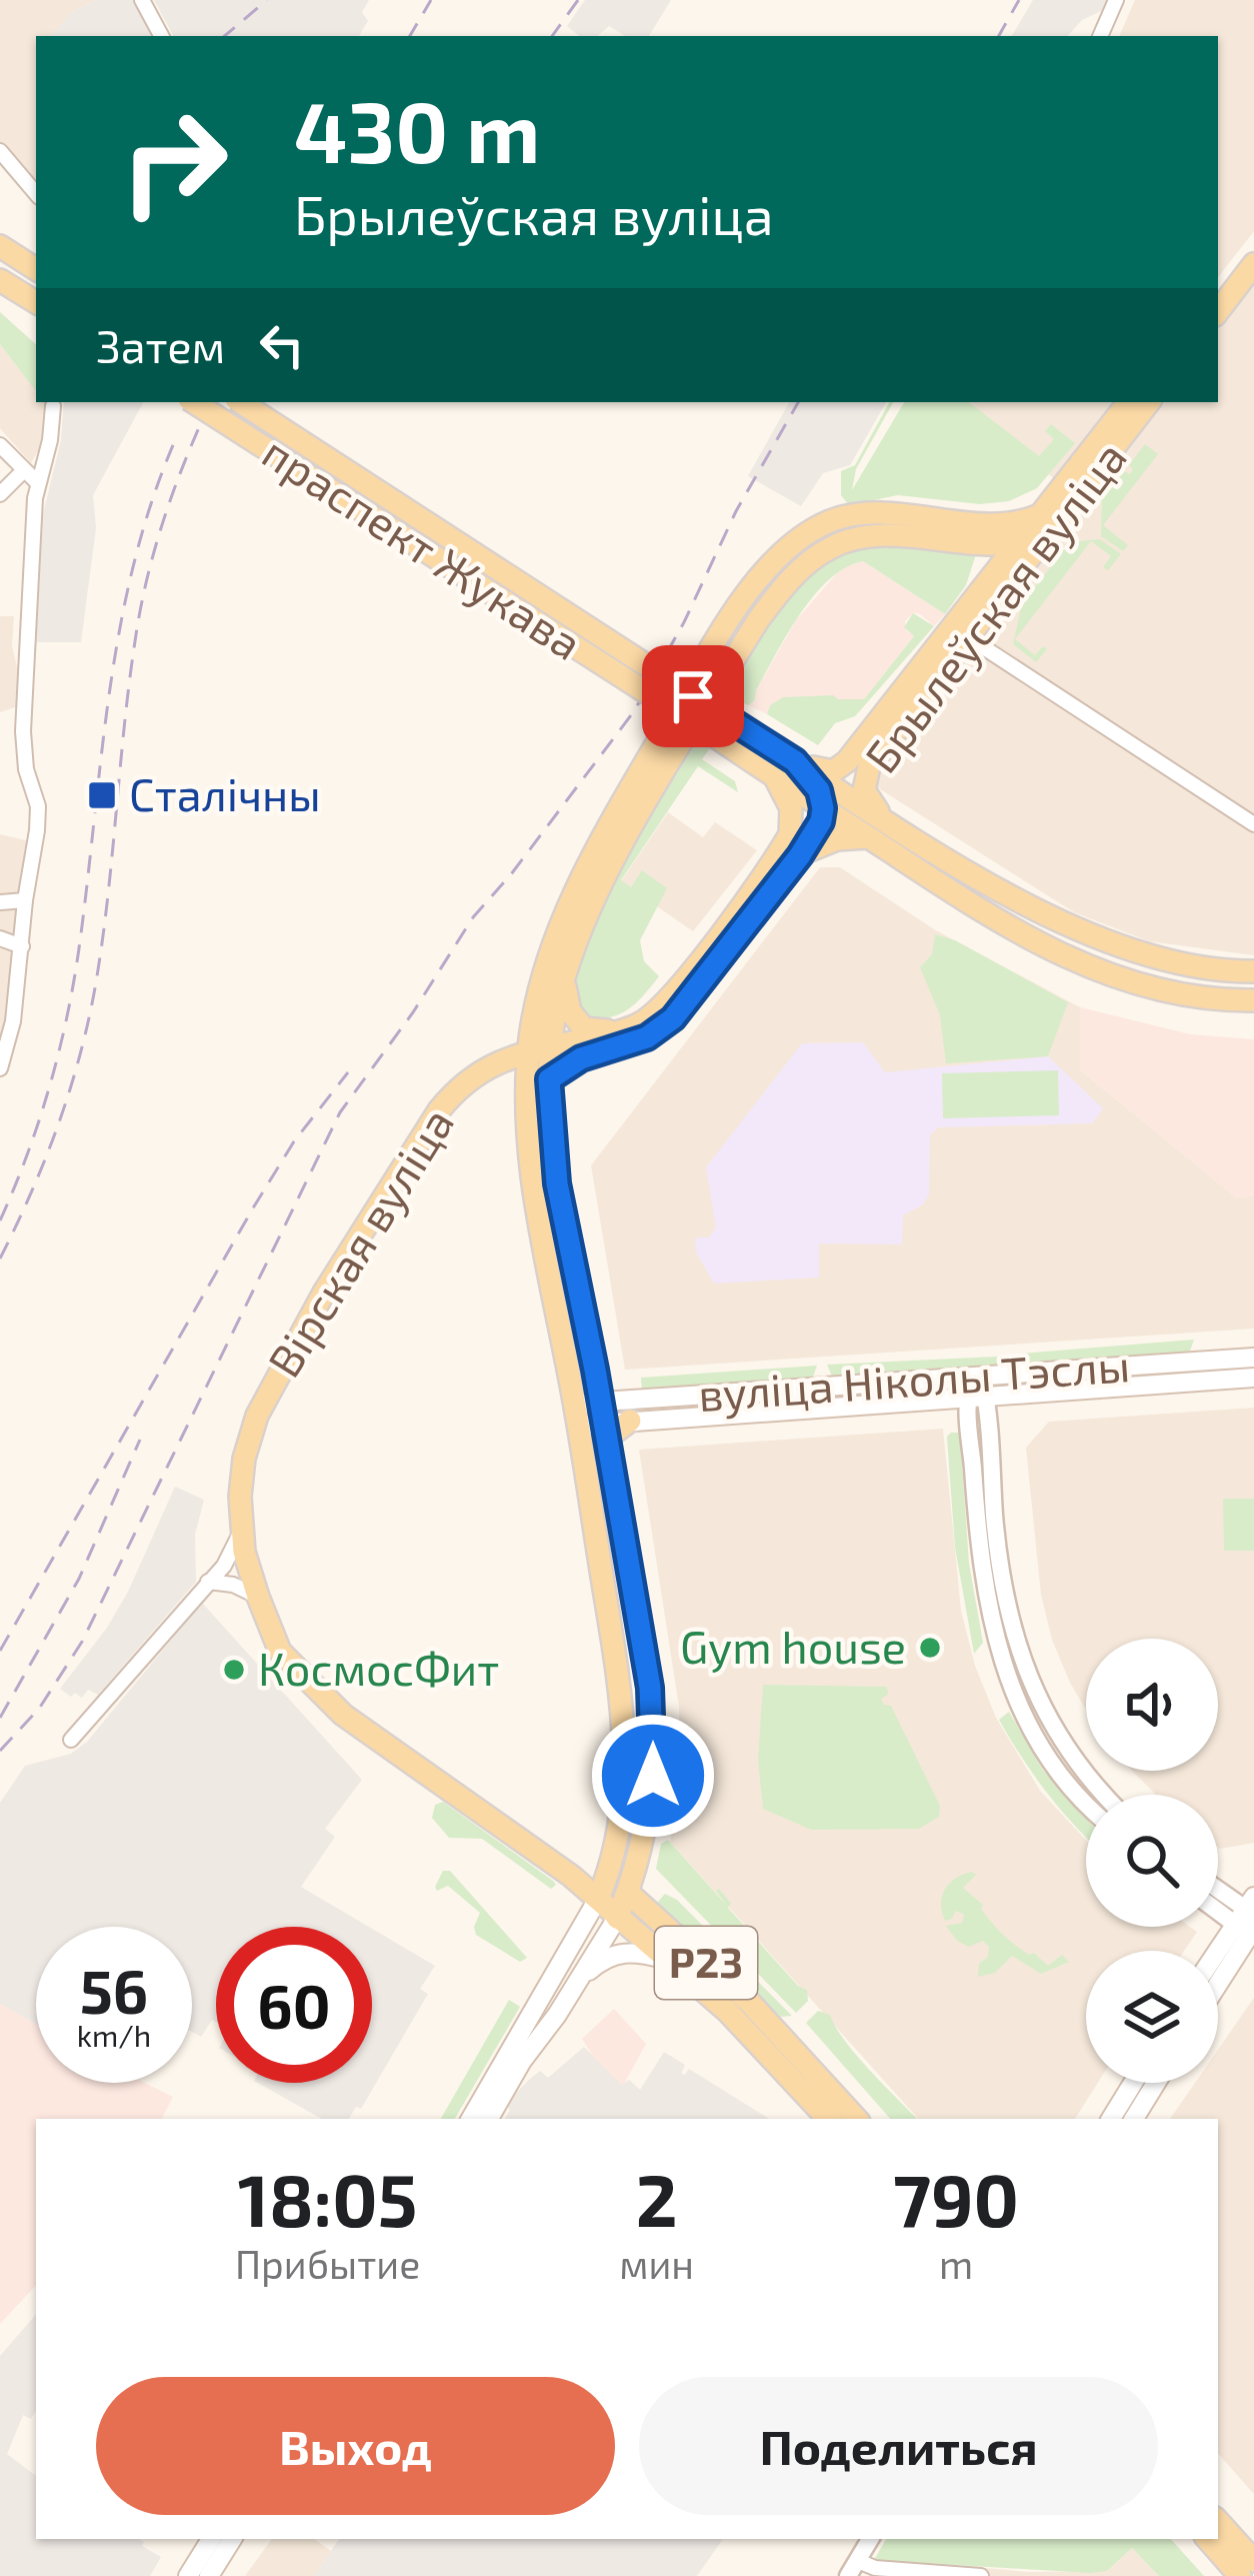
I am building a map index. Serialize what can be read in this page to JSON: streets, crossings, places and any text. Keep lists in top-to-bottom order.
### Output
{
  "streets": {
    "main road": [
      "праспект Жукава",
      "Брылеўская вуліца",
      "Вірская вуліца",
      "вуліца Ніколы Тэслы",
      "Р23"
    ]
  },
  "crossings": [
    ["праспект Жукава", "Брылеўская вуліца"],
    ["Брылеўская вуліца", "Р23"],
    ["Вірская вуліца", "Р23"],
    ["вуліца Ніколы Тэслы", "Р23"]
  ],
  "places": {
    "transit": ["Сталічны"],
    "other": ["Gym house", "КосмосФит"]
  },
  "page": {
    "turn": ["430 m", "Брылеўская вуліца"],
    "then": "Затем",
    "speed": "56 km/h",
    "limit": "60",
    "eta": [
      "18:05",
      "Прибытие",
      "2",
      "мин",
      "790",
      "m"
    ],
    "buttons": ["Выход", "Поделиться"]
  }
}
